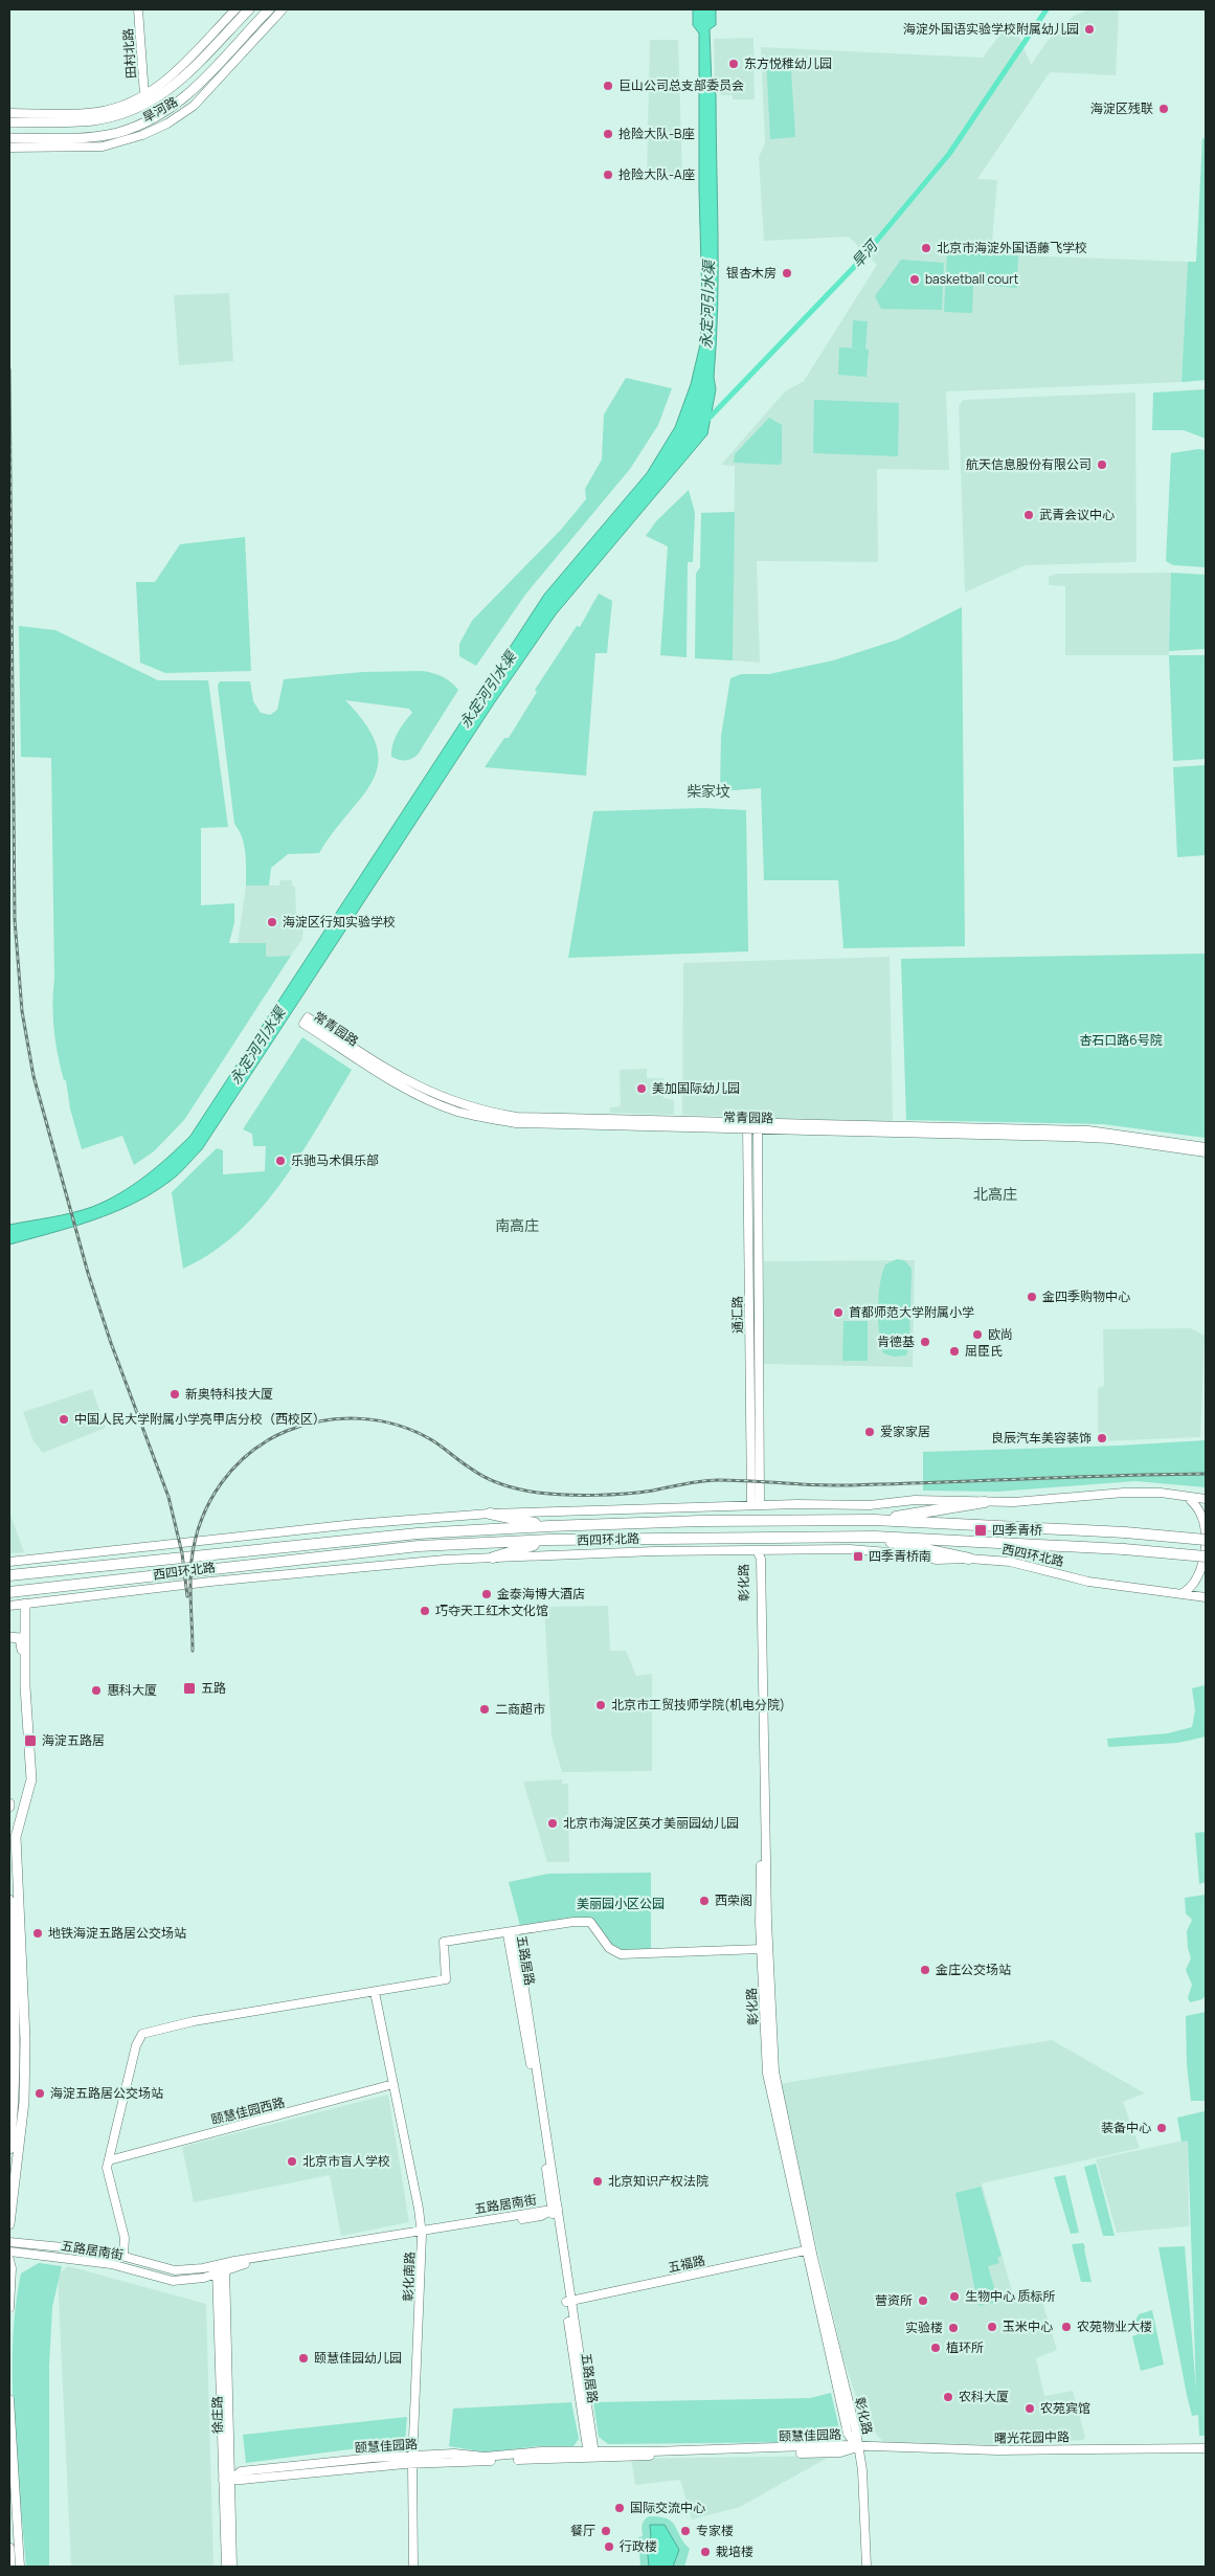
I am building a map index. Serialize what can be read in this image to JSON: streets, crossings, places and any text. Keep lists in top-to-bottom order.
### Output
{
  "streets": {
    "highway": ["西四环北路"],
    "main road": ["旱河路"],
    "street": [
      "田村北路",
      "常青园路",
      "通汇路",
      "彰化路",
      "五路居路",
      "颐慧佳园西路",
      "五路居南街",
      "五福路",
      "彰化南路",
      "徐庄路",
      "颐慧佳园路",
      "曙光花园中路"
    ]
  },
  "crossings": [
    ["田村北路", "旱河路"],
    ["常青园路", "通汇路"],
    ["西四环北路", "彰化路"],
    ["彰化路", "五福路"],
    ["彰化路", "颐慧佳园路"],
    ["彰化路", "曙光花园中路"],
    ["五路居路", "五路居南街"],
    ["五路居路", "五福路"],
    ["五路居路", "颐慧佳园路"],
    ["五路居南街", "彰化南路"],
    ["五路居南街", "徐庄路"],
    ["彰化南路", "颐慧佳园路"],
    ["徐庄路", "颐慧佳园路"],
    ["颐慧佳园路", "曙光花园中路"]
  ],
  "districts": ["柴家坟", "北高庄", "南高庄"],
  "water": ["旱河", "永定河引水渠"],
  "parks": ["杏石口路6号院", "美丽园小区公园"],
  "places": {
    "other": [
      "海淀外国语实验学校附属幼儿园",
      "东方悦稚幼儿园",
      "巨山公司总支部委员会",
      "海淀区残联",
      "抢险大队-B座",
      "抢险大队-A座",
      "北京市海淀外国语藤飞学校",
      "银杏木房",
      "basketball court",
      "航天信息股份有限公司",
      "武青会议中心",
      "海淀区行知实验学校",
      "美加国际幼儿园",
      "乐驰马术俱乐部",
      "金四季购物中心",
      "首都师范大学附属小学",
      "欧尚",
      "肯德基",
      "屈臣氏",
      "新奥特科技大厦",
      "中国人民大学附属小学亮甲店分校（西校区）",
      "爱家家居",
      "良辰汽车美容装饰",
      "金泰海博大酒店",
      "巧夺天工红木文化馆",
      "惠科大厦",
      "北京市工贸技师学院(机电分院)",
      "二商超市",
      "北京市海淀区英才美丽园幼儿园",
      "西荣阁",
      "地铁海淀五路居公交场站",
      "金庄公交场站",
      "海淀五路居公交场站",
      "装备中心",
      "北京市盲人学校",
      "北京知识产权法院",
      "生物中心 质标所",
      "营资所",
      "玉米中心",
      "农苑物业大楼",
      "实验楼",
      "植环所",
      "颐慧佳园幼儿园",
      "农科大厦",
      "农苑宾馆",
      "国际交流中心",
      "餐厅",
      "专家楼",
      "行政楼",
      "栽培楼"
    ],
    "transit": [
      "四季青桥",
      "四季青桥南",
      "五路",
      "海淀五路居"
    ]
  }
}
